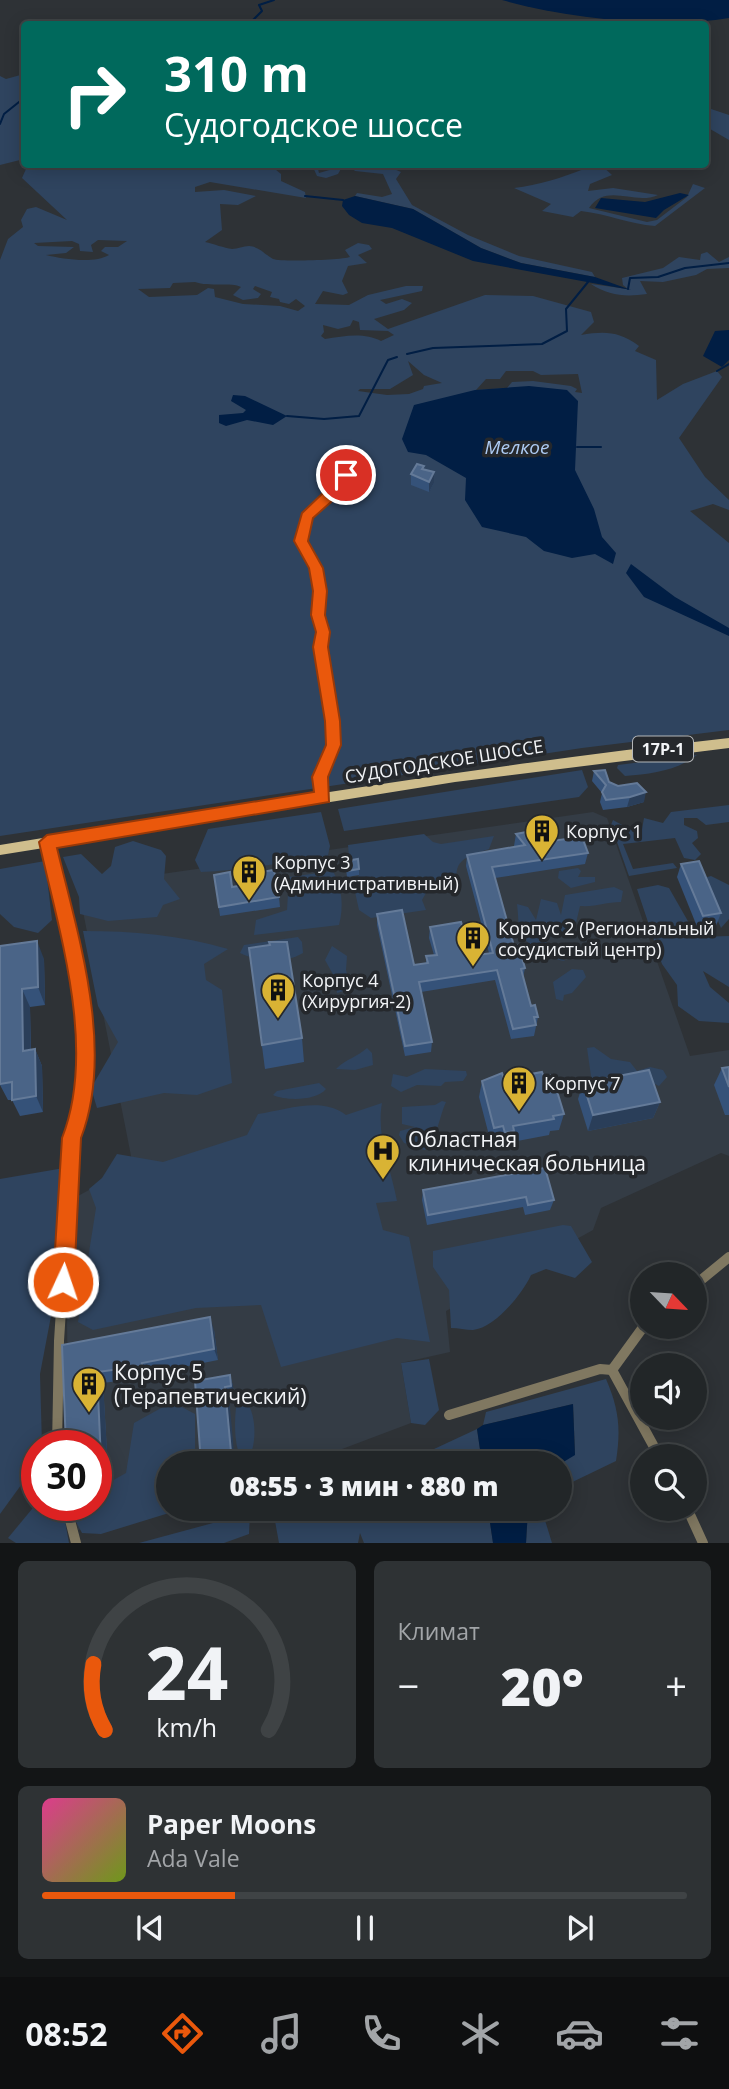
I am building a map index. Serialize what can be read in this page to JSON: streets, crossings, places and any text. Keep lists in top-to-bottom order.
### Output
{
  "streets": {
    "main road": ["17Р-1", "СУДОГОДСКОЕ ШОССЕ"]
  },
  "water": ["Мелкое"],
  "places": {
    "building": [
      "Корпус 1",
      "Корпус 3 (Административный)",
      "Корпус 2 (Региональный сосудистый центр)",
      "Корпус 4 (Хирургия-2)",
      "Корпус 7",
      "Корпус 5 (Терапевтический)"
    ],
    "hospital": ["Областная клиническая больница"]
  },
  "north": "bottom right",
  "page": {
    "turn": ["310 m", "Судогодское шоссе"],
    "limit": "30",
    "trip": "08:55 · 3 мин · 880 m",
    "tile": "Климат",
    "heat": ["−", "20°", "+"],
    "song": ["Paper Moons", "Ada Vale"],
    "tabs": "08:52",
    "gauge": ["24", "km/h"]
  }
}
